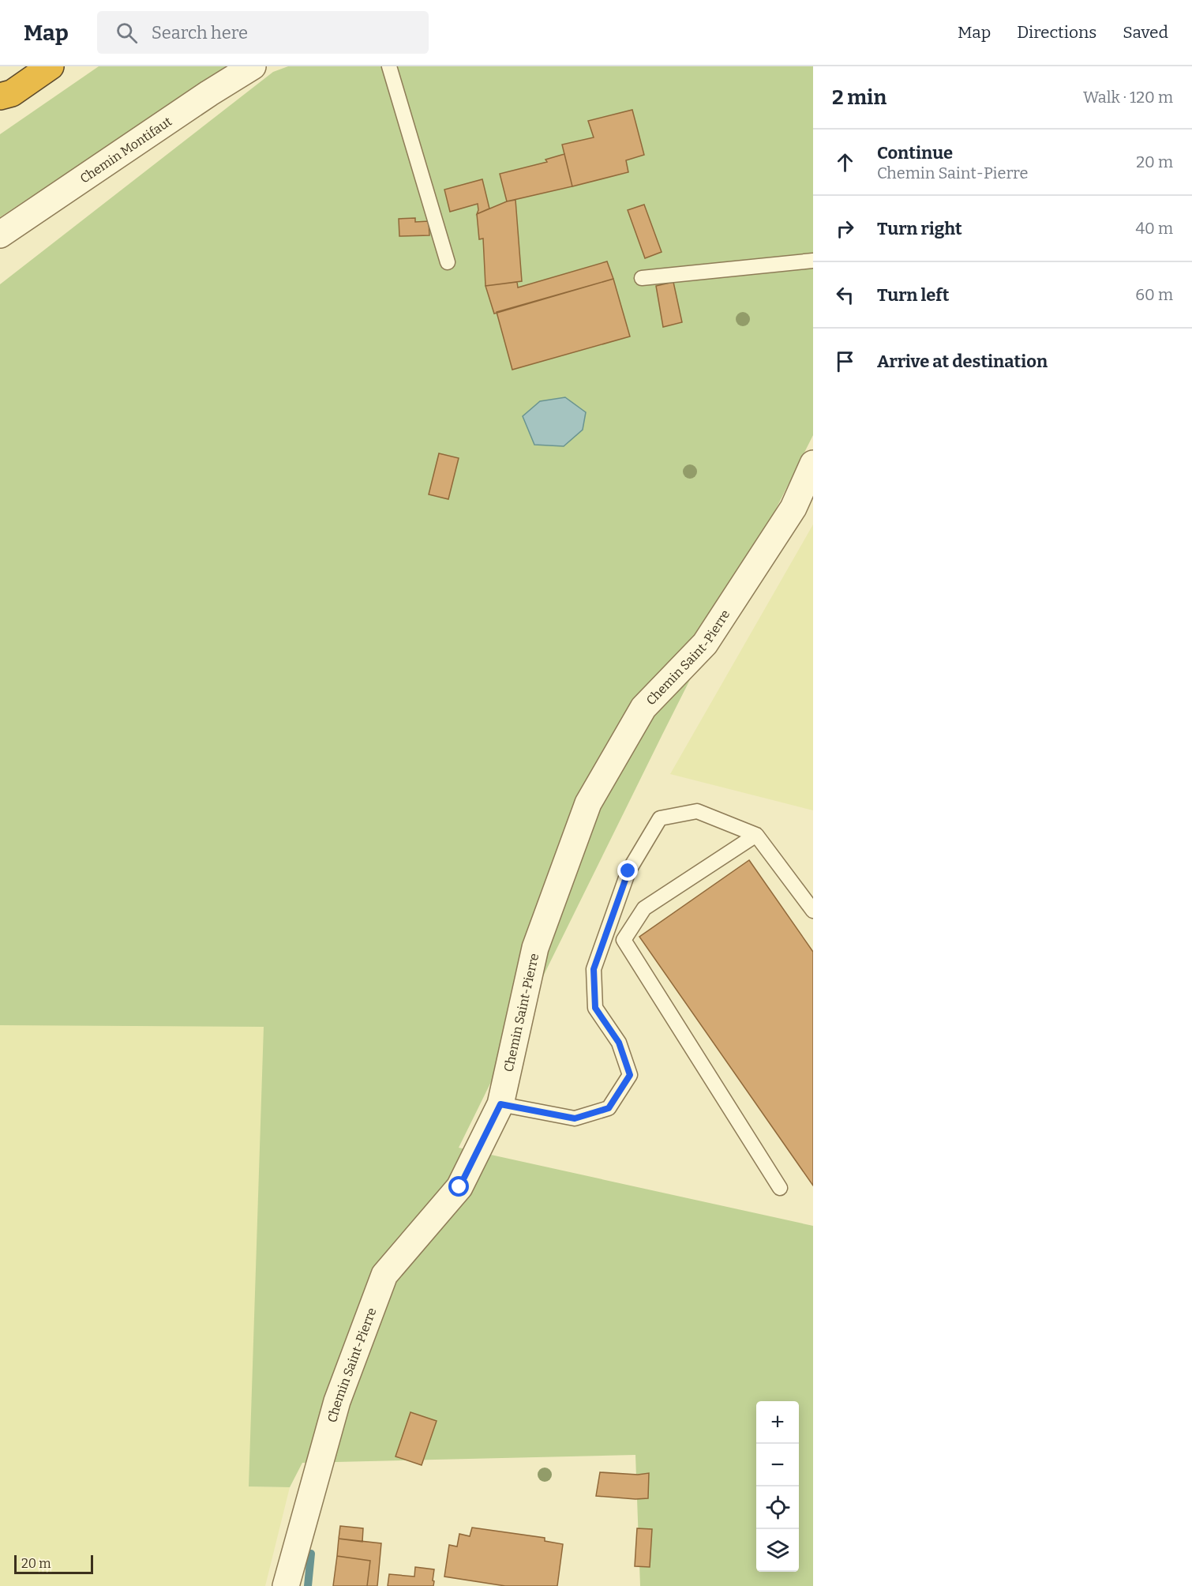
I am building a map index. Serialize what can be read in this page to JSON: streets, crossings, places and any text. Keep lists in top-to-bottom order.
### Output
{
  "streets": {
    "street": ["Chemin Montifaut", "Chemin Saint-Pierre"]
  },
  "scale_bar": "20 m",
  "page": {
    "header": "Map",
    "search": "Search here",
    "nav": ["Map", "Directions", "Saved"],
    "heading": ["2 min", "Walk · 120 m"],
    "list": [
      ["Continue", "Chemin Saint-Pierre", "20 m"],
      ["Turn right", "40 m"],
      ["Turn left", "60 m"],
      "Arrive at destination"
    ],
    "map_buttons": ["+", "−"],
    "scale": "20 m"
  }
}
